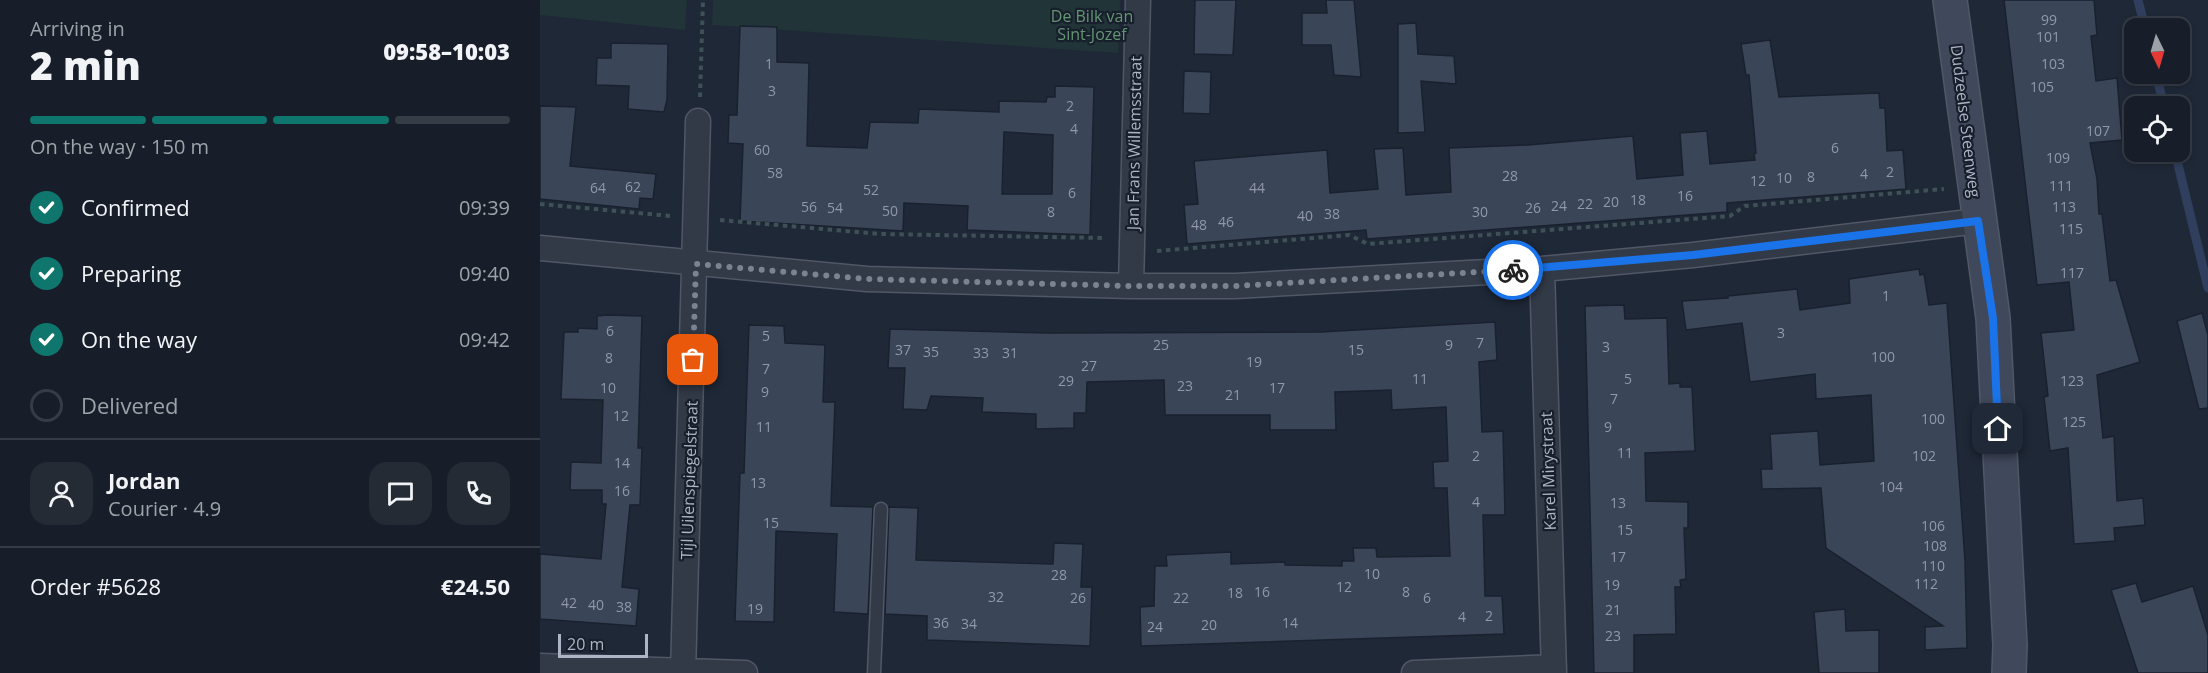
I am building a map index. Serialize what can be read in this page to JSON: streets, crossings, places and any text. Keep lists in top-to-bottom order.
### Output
{
  "streets": {
    "main road": ["Dudzeelse Steenweg"],
    "street": ["Jan Frans Willemsstraat", "Karel Mirystraat", "Tijl Uilenspiegelstraat"]
  },
  "parks": ["De Bilk van Sint-Jozef"],
  "house_numbers": [
    "99",
    "101",
    "1",
    "103",
    "105",
    "3",
    "2",
    "4",
    "107",
    "6",
    "60",
    "109",
    "2",
    "58",
    "4",
    "28",
    "8",
    "10",
    "12",
    "111",
    "62",
    "64",
    "44",
    "52",
    "6",
    "16",
    "18",
    "20",
    "22",
    "24",
    "56",
    "113",
    "54",
    "26",
    "50",
    "8",
    "30",
    "38",
    "40",
    "46",
    "48",
    "115",
    "117",
    "1",
    "6",
    "3",
    "5",
    "7",
    "25",
    "9",
    "3",
    "37",
    "15",
    "35",
    "33",
    "31",
    "100",
    "8",
    "19",
    "27",
    "7",
    "11",
    "5",
    "29",
    "123",
    "23",
    "10",
    "17",
    "9",
    "21",
    "7",
    "12",
    "100",
    "125",
    "11",
    "9",
    "11",
    "2",
    "102",
    "14",
    "13",
    "104",
    "16",
    "4",
    "13",
    "15",
    "106",
    "15",
    "108",
    "17",
    "110",
    "10",
    "28",
    "112",
    "19",
    "12",
    "16",
    "8",
    "18",
    "32",
    "26",
    "22",
    "6",
    "42",
    "40",
    "38",
    "19",
    "21",
    "2",
    "4",
    "36",
    "14",
    "34",
    "20",
    "24",
    "23"
  ],
  "scale_bar": "20 m",
  "north": "bottom",
  "page": {
    "heading": ["2 min", "Arriving in", "09:58–10:03"],
    "panel": [
      "Jordan",
      "Courier · 4.9",
      "Order #5628",
      "€24.50"
    ],
    "bar": "On the way · 150 m",
    "list": [
      ["Confirmed", "09:39"],
      ["Preparing", "09:40"],
      ["On the way", "09:42"],
      "Delivered"
    ],
    "scale": "20 m"
  }
}
